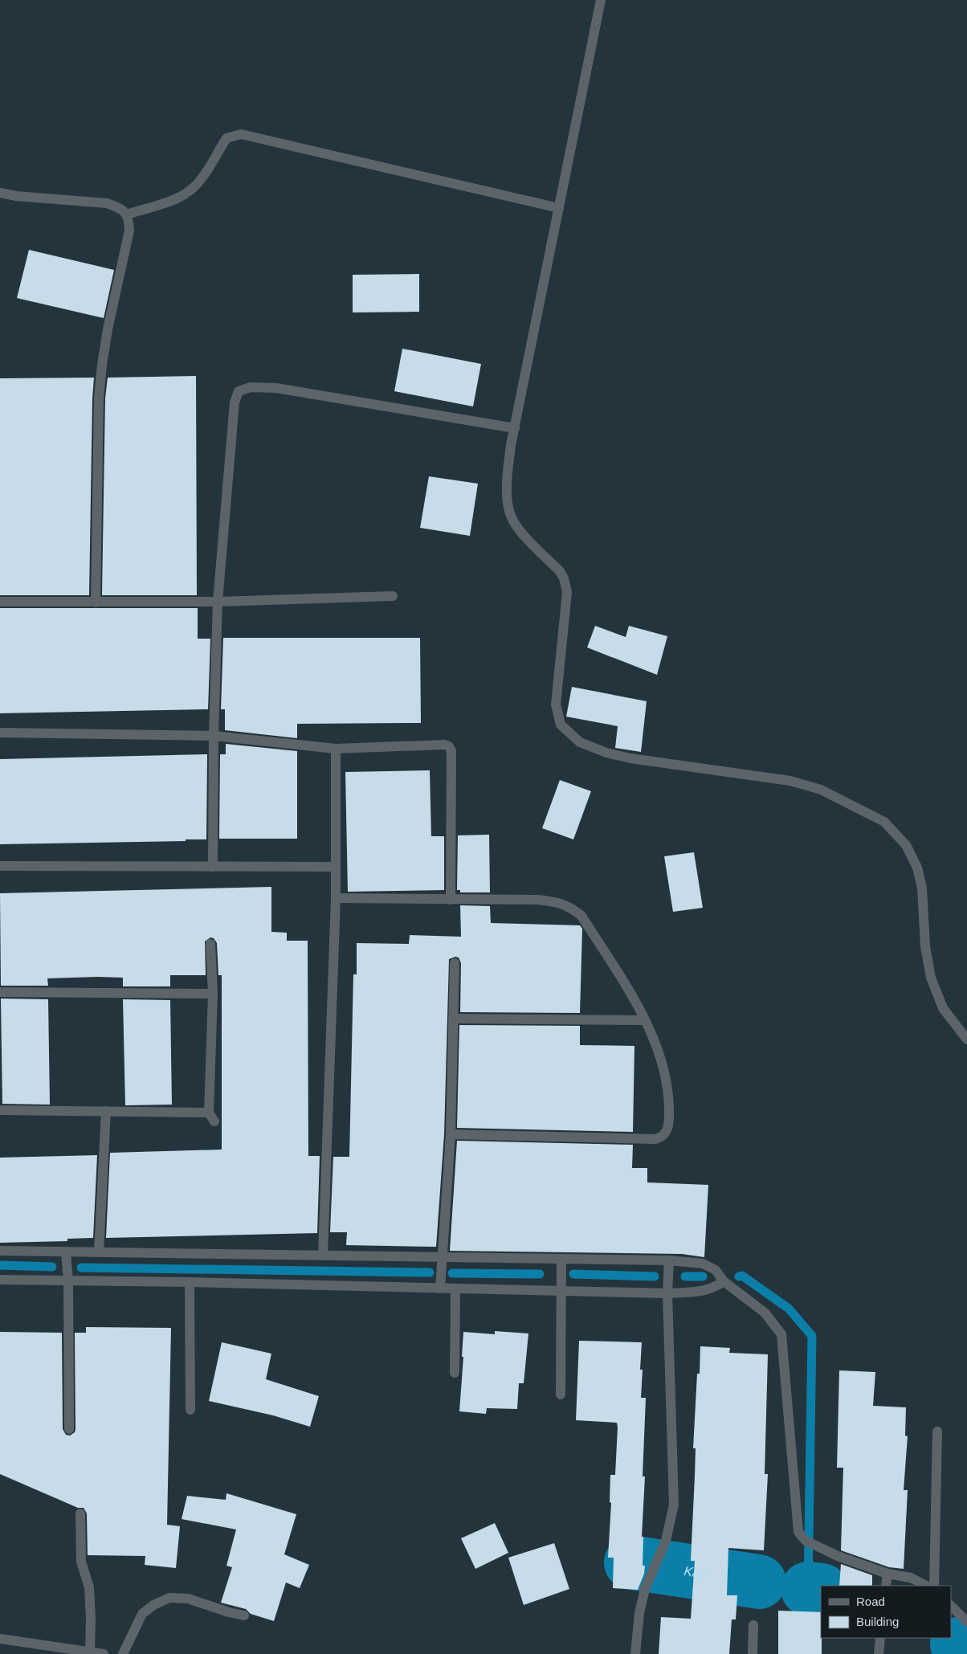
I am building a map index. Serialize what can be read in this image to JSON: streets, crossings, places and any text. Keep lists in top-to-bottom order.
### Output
{
  "water": ["Kali"],
  "legend": ["Road", "Building"]
}
